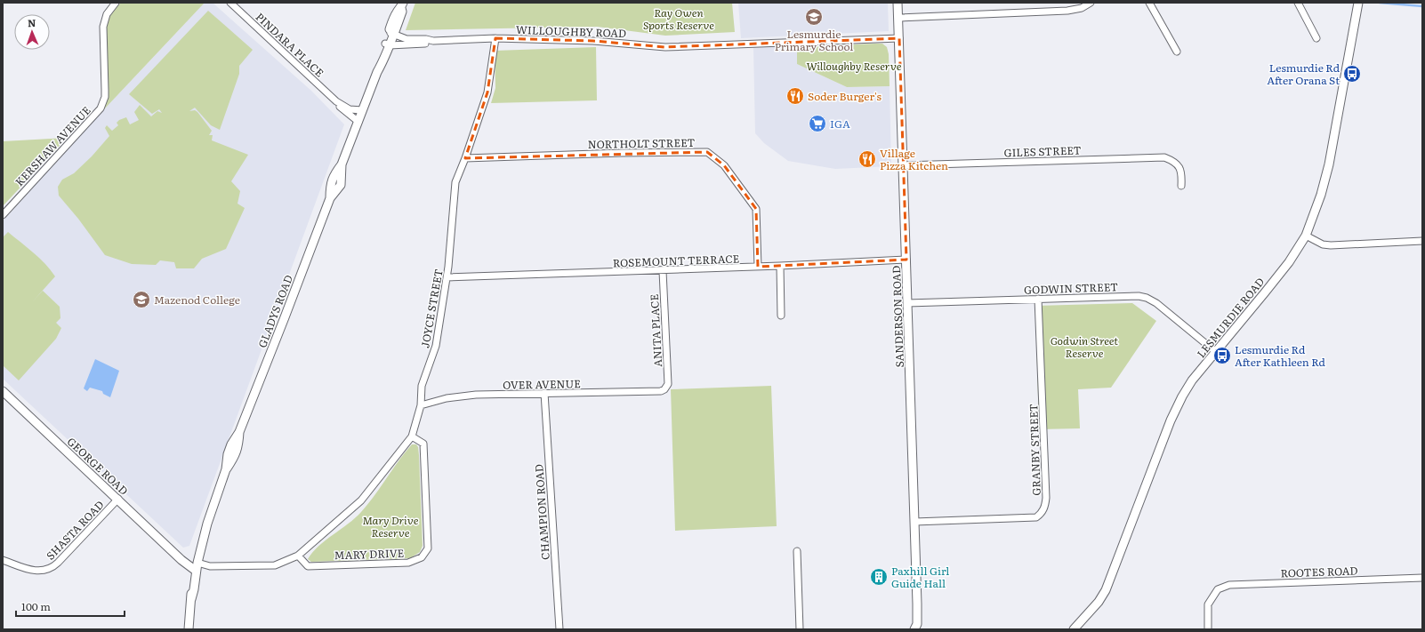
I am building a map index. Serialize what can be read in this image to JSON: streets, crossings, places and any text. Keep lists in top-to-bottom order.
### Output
{
  "streets": {
    "street": [
      "WILLOUGHBY ROAD",
      "PINDARA PLACE",
      "NORTHOLT STREET",
      "KERSHAW AVENUE",
      "GILES STREET",
      "ROSEMOUNT TERRACE",
      "GODWIN STREET",
      "JOYCE STREET",
      "GLADYS ROAD",
      "SANDERSON ROAD",
      "LESMURDIE ROAD",
      "ANITA PLACE",
      "OVER AVENUE",
      "GRANBY STREET",
      "GEORGE ROAD",
      "CHAMPION ROAD",
      "SHASTA ROAD",
      "MARY DRIVE",
      "ROOTES ROAD"
    ]
  },
  "crossings": [
    ["WILLOUGHBY ROAD", "JOYCE STREET"],
    ["WILLOUGHBY ROAD", "GLADYS ROAD"],
    ["WILLOUGHBY ROAD", "SANDERSON ROAD"],
    ["PINDARA PLACE", "GLADYS ROAD"],
    ["NORTHOLT STREET", "ROSEMOUNT TERRACE"],
    ["NORTHOLT STREET", "JOYCE STREET"],
    ["GILES STREET", "SANDERSON ROAD"],
    ["ROSEMOUNT TERRACE", "JOYCE STREET"],
    ["ROSEMOUNT TERRACE", "SANDERSON ROAD"],
    ["ROSEMOUNT TERRACE", "ANITA PLACE"],
    ["GODWIN STREET", "SANDERSON ROAD"],
    ["GODWIN STREET", "LESMURDIE ROAD"],
    ["GODWIN STREET", "GRANBY STREET"],
    ["JOYCE STREET", "GLADYS ROAD"],
    ["JOYCE STREET", "OVER AVENUE"],
    ["JOYCE STREET", "GEORGE ROAD"],
    ["JOYCE STREET", "MARY DRIVE"],
    ["GLADYS ROAD", "GEORGE ROAD"],
    ["SANDERSON ROAD", "GRANBY STREET"],
    ["ANITA PLACE", "OVER AVENUE"],
    ["OVER AVENUE", "CHAMPION ROAD"],
    ["GEORGE ROAD", "SHASTA ROAD"]
  ],
  "parks": [
    "Ray Owen Sports Reserve",
    "Willoughby Reserve",
    "Godwin Street Reserve",
    "Mary Drive Reserve"
  ],
  "places": {
    "school or university": ["Lesmurdie Primary School", "Mazenod College"],
    "bus stop": ["Lesmurdie Rd After Orana St", "Lesmurdie Rd After Kathleen Rd"],
    "restaurant": ["Soder Burger's", "Village Pizza Kitchen"],
    "supermarket": ["IGA"],
    "building": ["Paxhill Girl Guide Hall"]
  },
  "scale_bar": "100 m",
  "north": "top"
}
